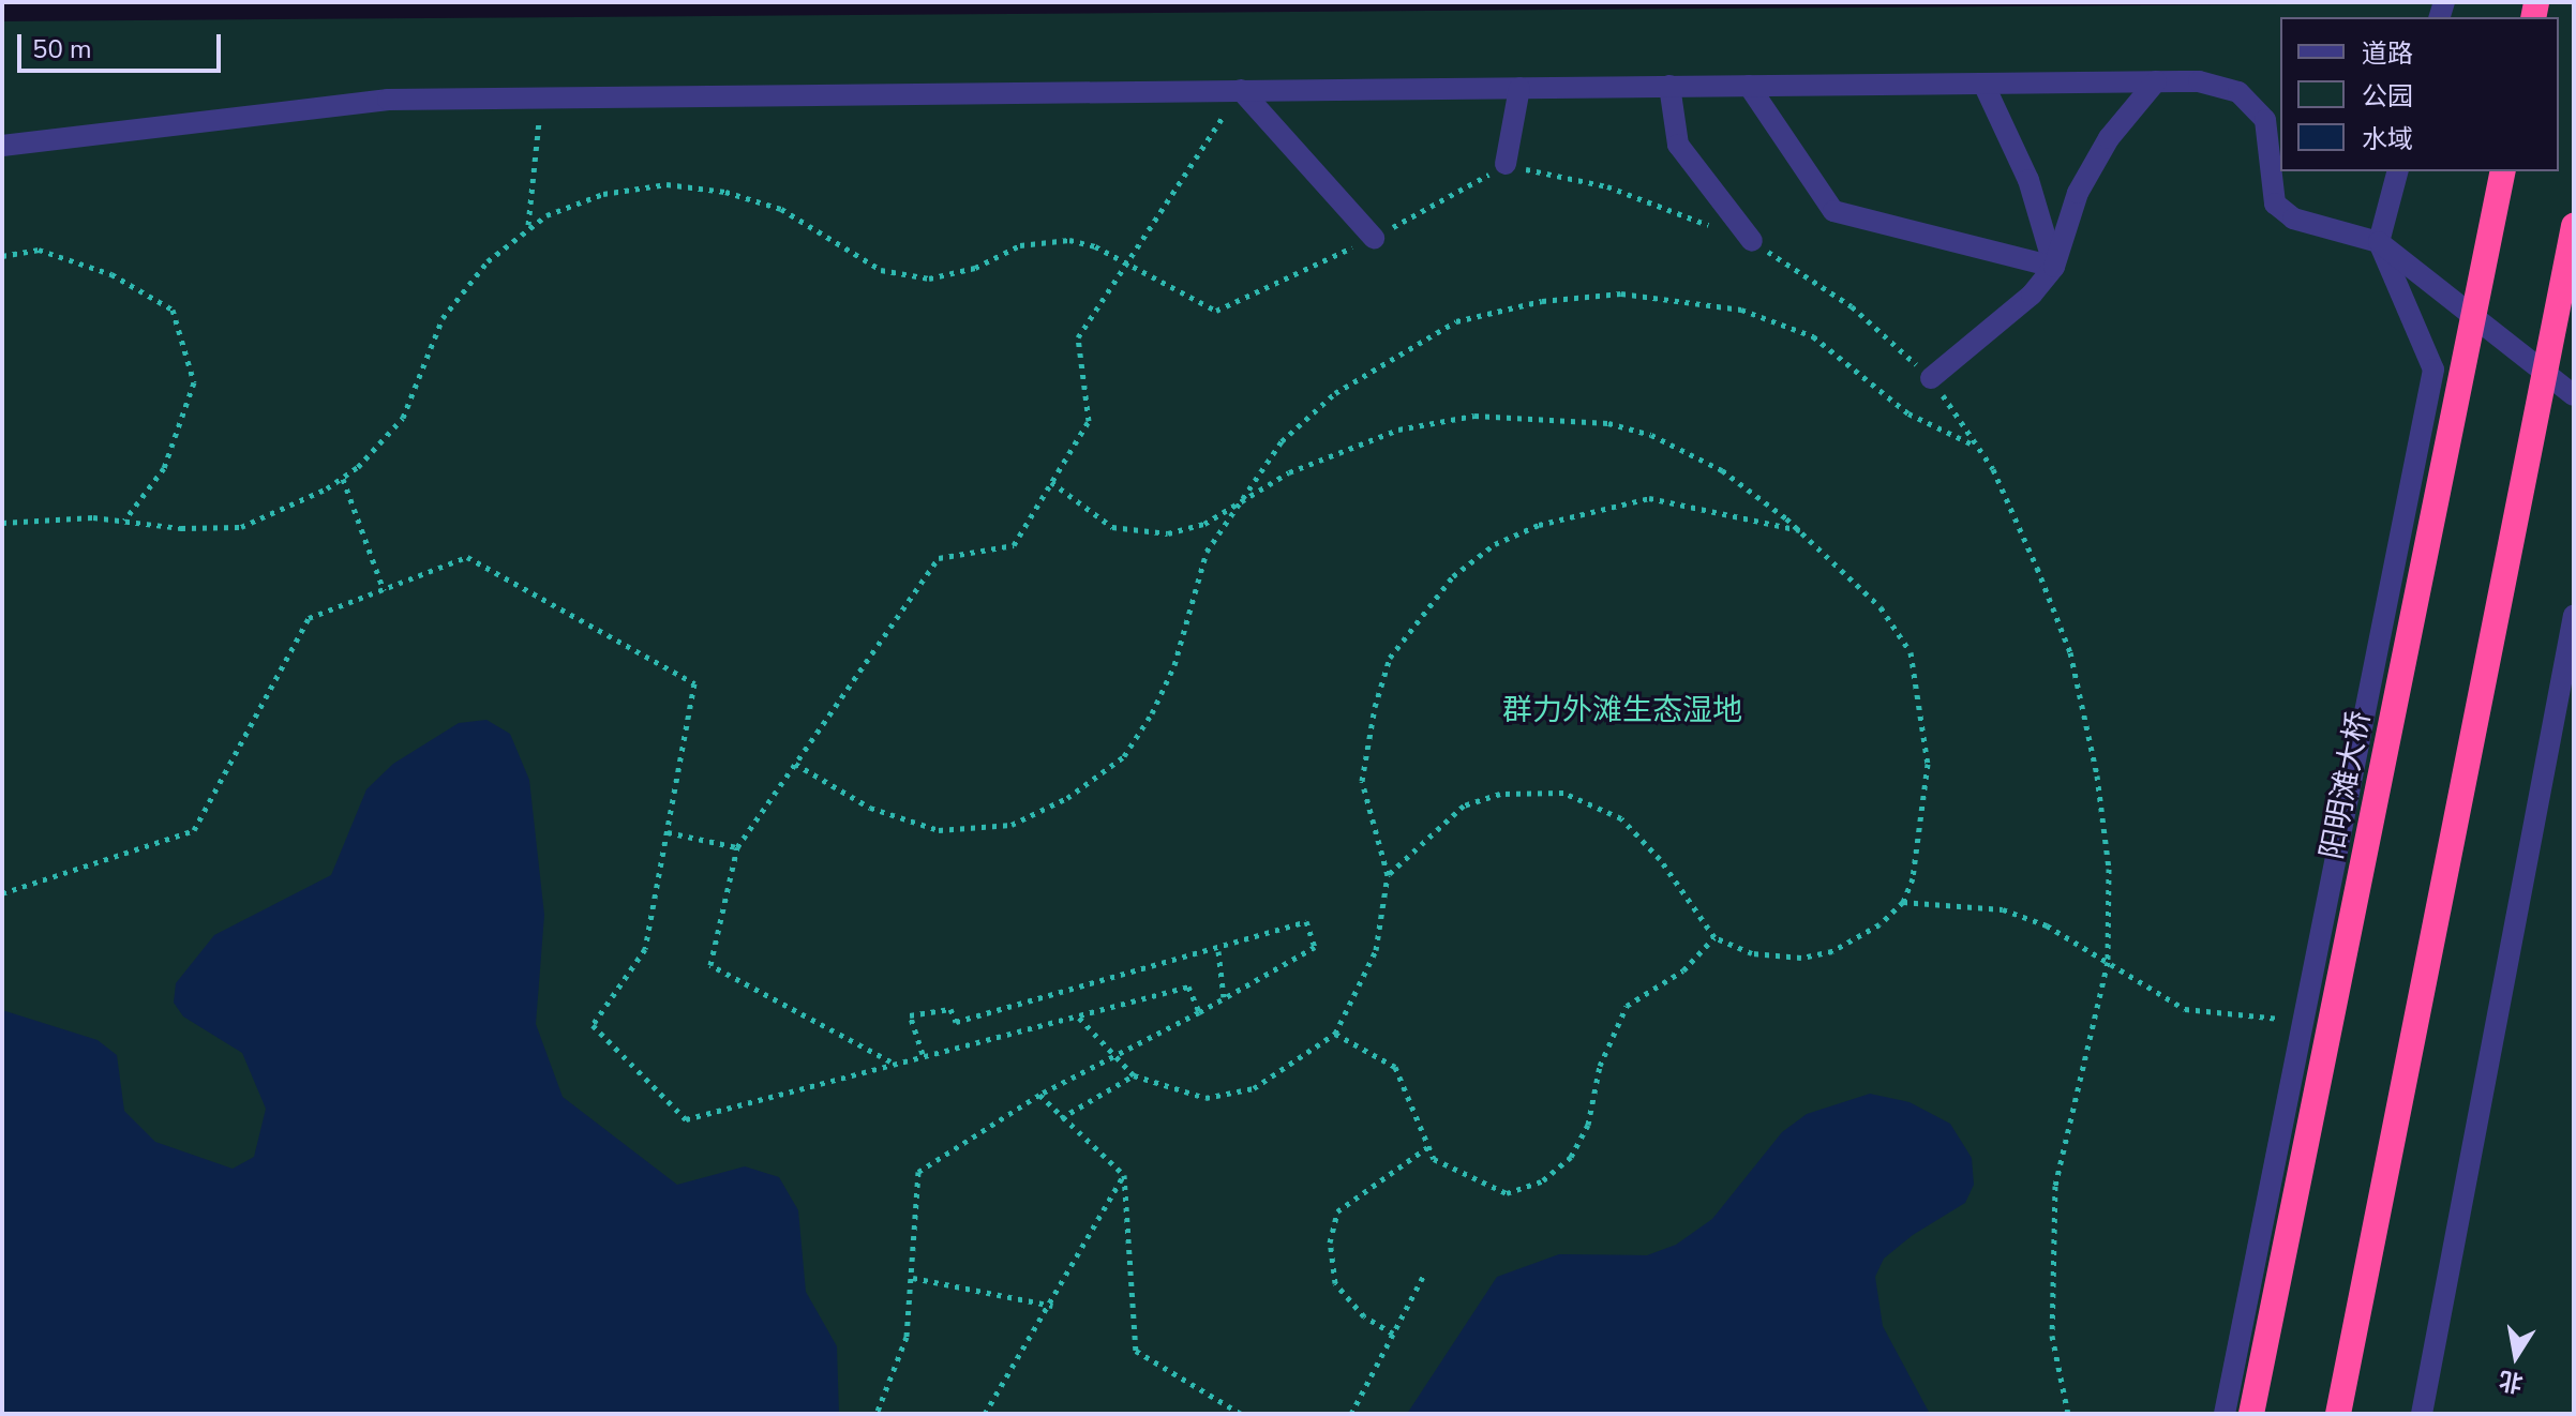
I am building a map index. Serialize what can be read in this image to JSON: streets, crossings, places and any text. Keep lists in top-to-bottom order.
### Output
{
  "streets": {
    "highway": ["阳明滩大桥"]
  },
  "parks": ["群力外滩生态湿地"],
  "legend": ["道路", "公园", "水域"],
  "scale_bar": "50 m",
  "north": "bottom"
}
